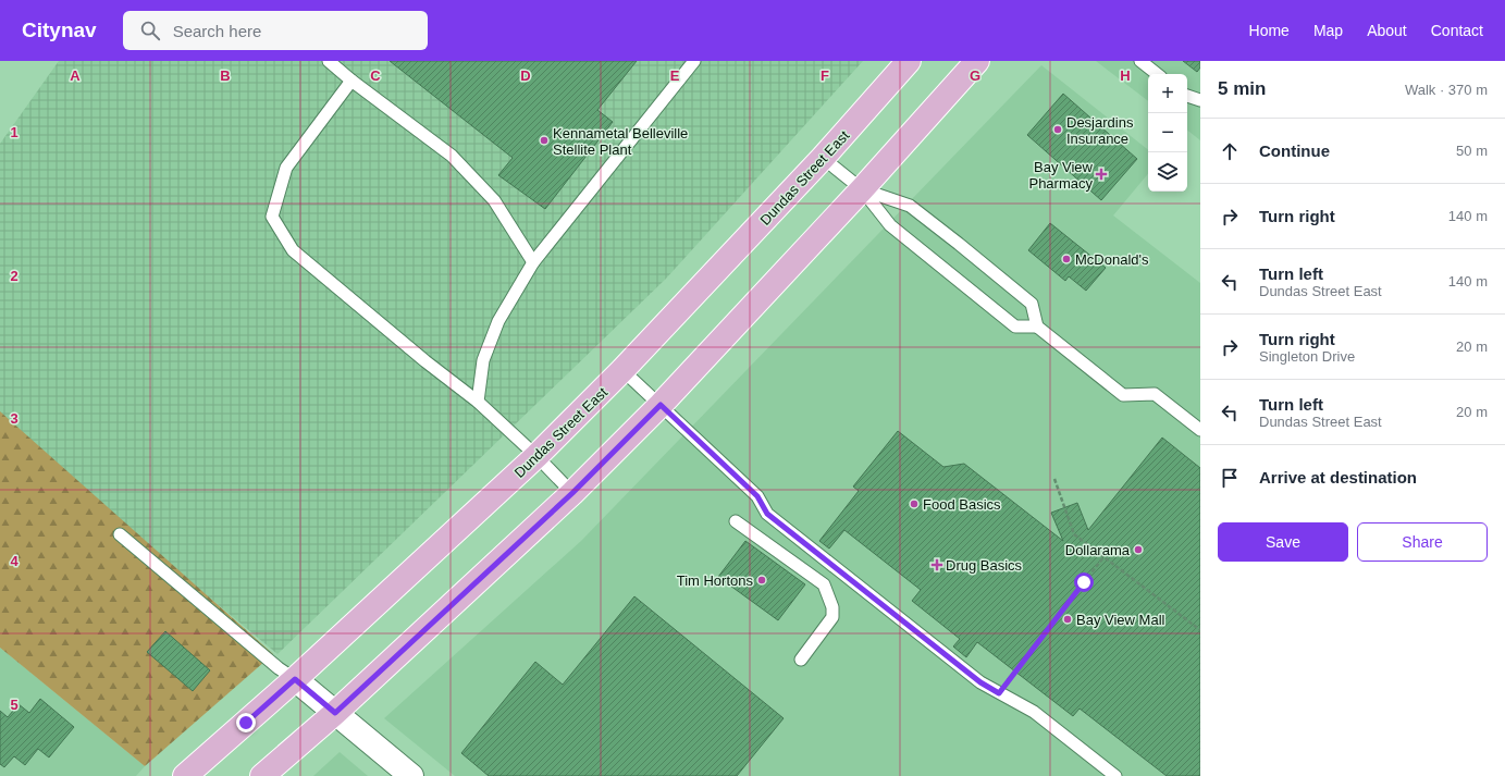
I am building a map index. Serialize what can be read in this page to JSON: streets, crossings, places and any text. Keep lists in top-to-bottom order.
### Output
{
  "streets": {
    "main road": ["Dundas Street East"]
  },
  "places": {
    "other": [
      "Desjardins Insurance",
      "Kennametal Belleville Stellite Plant",
      "McDonald's",
      "Food Basics",
      "Dollarama",
      "Tim Hortons",
      "Bay View Mall"
    ],
    "health": ["Bay View Pharmacy", "Drug Basics"]
  },
  "page": {
    "header": "Citynav",
    "search": "Search here",
    "nav": [
      "Home",
      "Map",
      "About",
      "Contact"
    ],
    "heading": ["5 min", "Walk · 370 m"],
    "map_buttons": ["+", "−"],
    "list": [
      ["Continue", "50 m"],
      ["Turn right", "140 m"],
      ["Turn left", "Dundas Street East", "140 m"],
      ["Turn right", "Singleton Drive", "20 m"],
      ["Turn left", "Dundas Street East", "20 m"],
      "Arrive at destination"
    ],
    "buttons": ["Save", "Share"]
  },
  "grid": {
    "columns": [
      "A",
      "B",
      "C",
      "D",
      "E",
      "F",
      "G",
      "H"
    ],
    "rows": [
      "1",
      "2",
      "3",
      "4",
      "5"
    ]
  }
}
